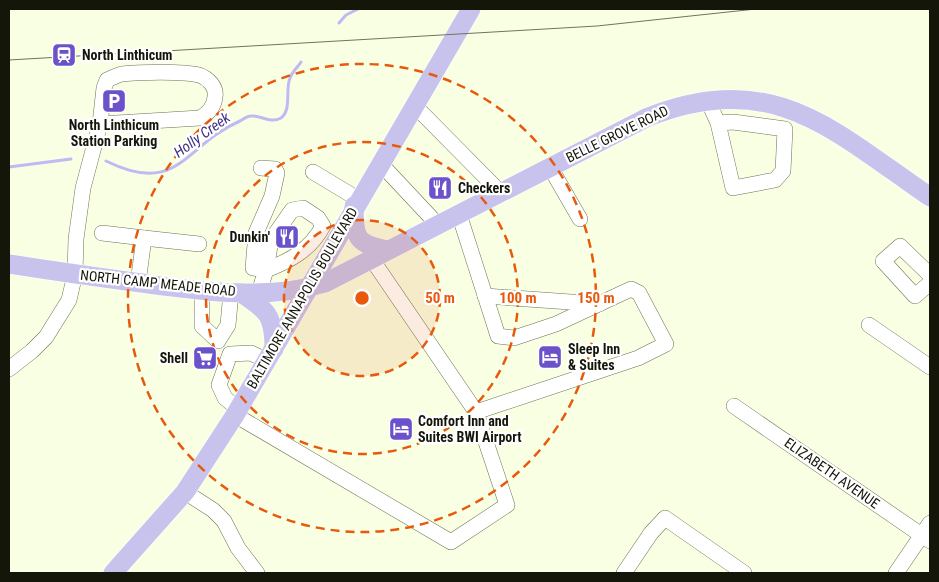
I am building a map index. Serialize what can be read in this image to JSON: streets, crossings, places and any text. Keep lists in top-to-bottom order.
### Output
{
  "streets": {
    "main road": ["BELLE GROVE ROAD", "NORTH CAMP MEADE ROAD", "BALTIMORE ANNAPOLIS BOULEVARD"],
    "street": ["ELIZABETH AVENUE"]
  },
  "crossings": [
    ["BELLE GROVE ROAD", "NORTH CAMP MEADE ROAD"],
    ["BELLE GROVE ROAD", "BALTIMORE ANNAPOLIS BOULEVARD"],
    ["NORTH CAMP MEADE ROAD", "BALTIMORE ANNAPOLIS BOULEVARD"]
  ],
  "water": ["Holly Creek"],
  "places": {
    "station": ["North Linthicum"],
    "parking": ["North Linthicum Station Parking"],
    "restaurant": ["Checkers", "Dunkin'"],
    "hotel": ["Sleep Inn & Suites", "Comfort Inn and Suites BWI Airport"],
    "supermarket": ["Shell"]
  },
  "rings": ["50 m", "100 m", "150 m"]
}
